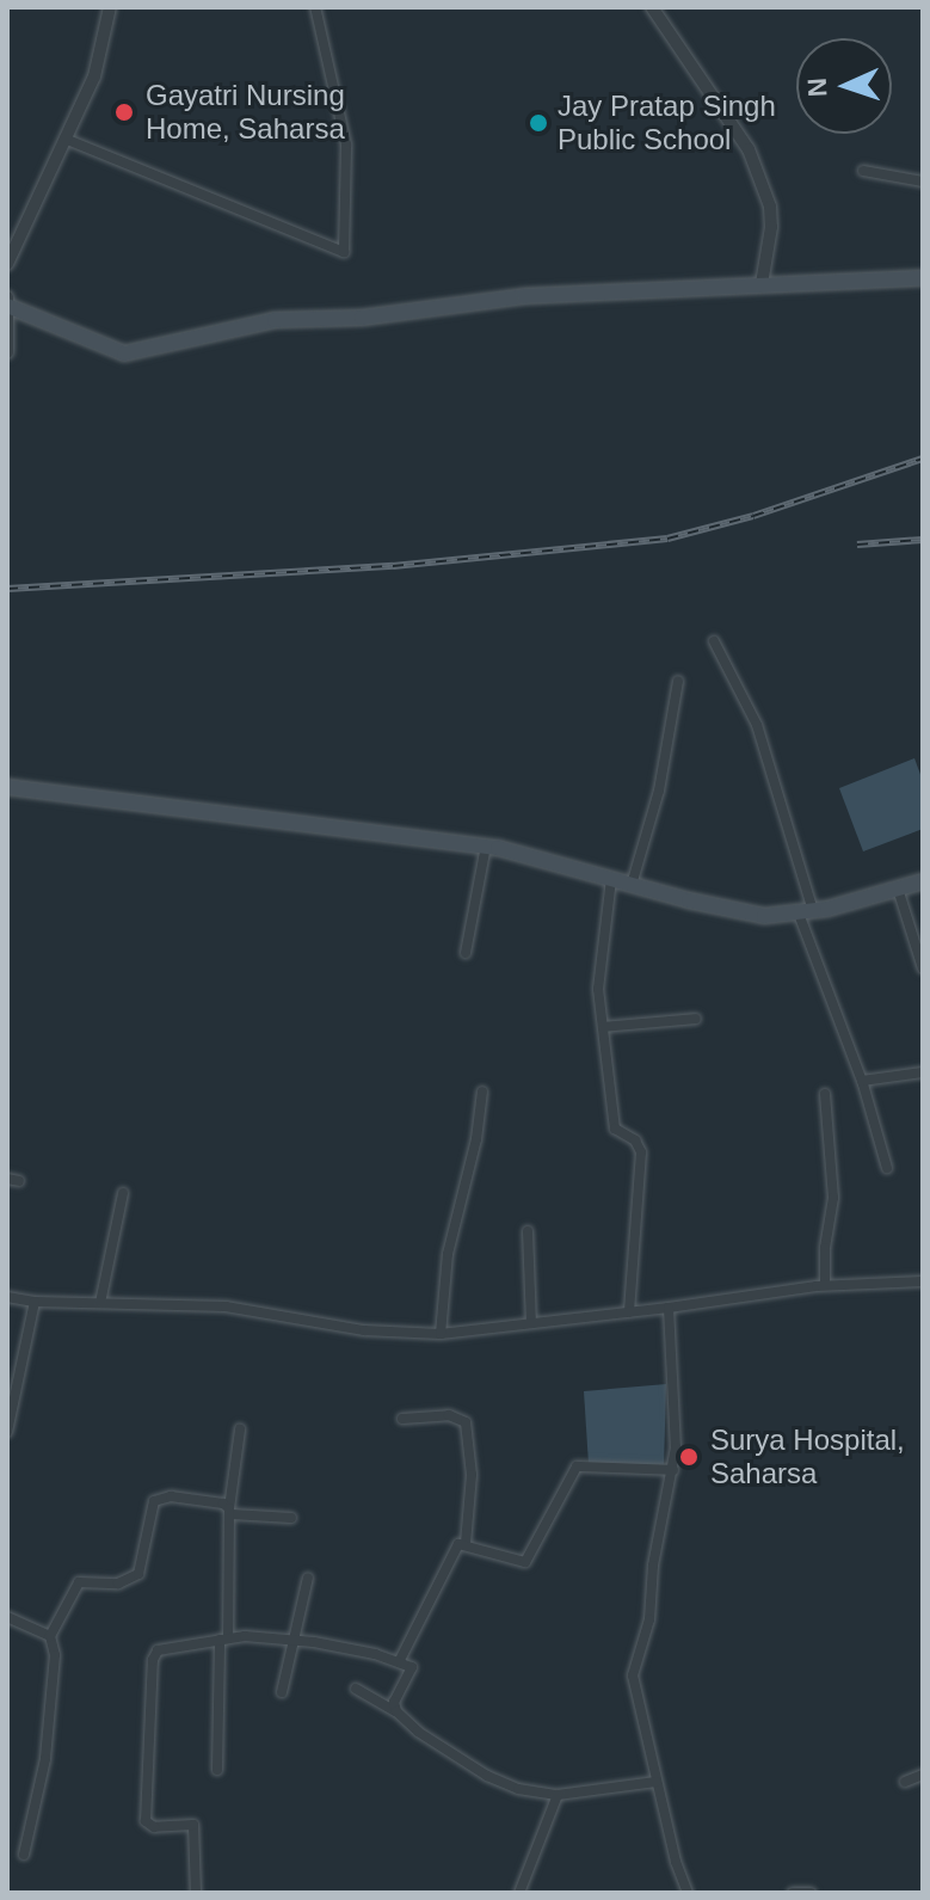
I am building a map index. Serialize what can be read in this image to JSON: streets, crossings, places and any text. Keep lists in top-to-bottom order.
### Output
{
  "places": ["Gayatri Nursing Home, Saharsa", "Jay Pratap Singh Public School", "Surya Hospital, Saharsa"],
  "north": "left"
}
